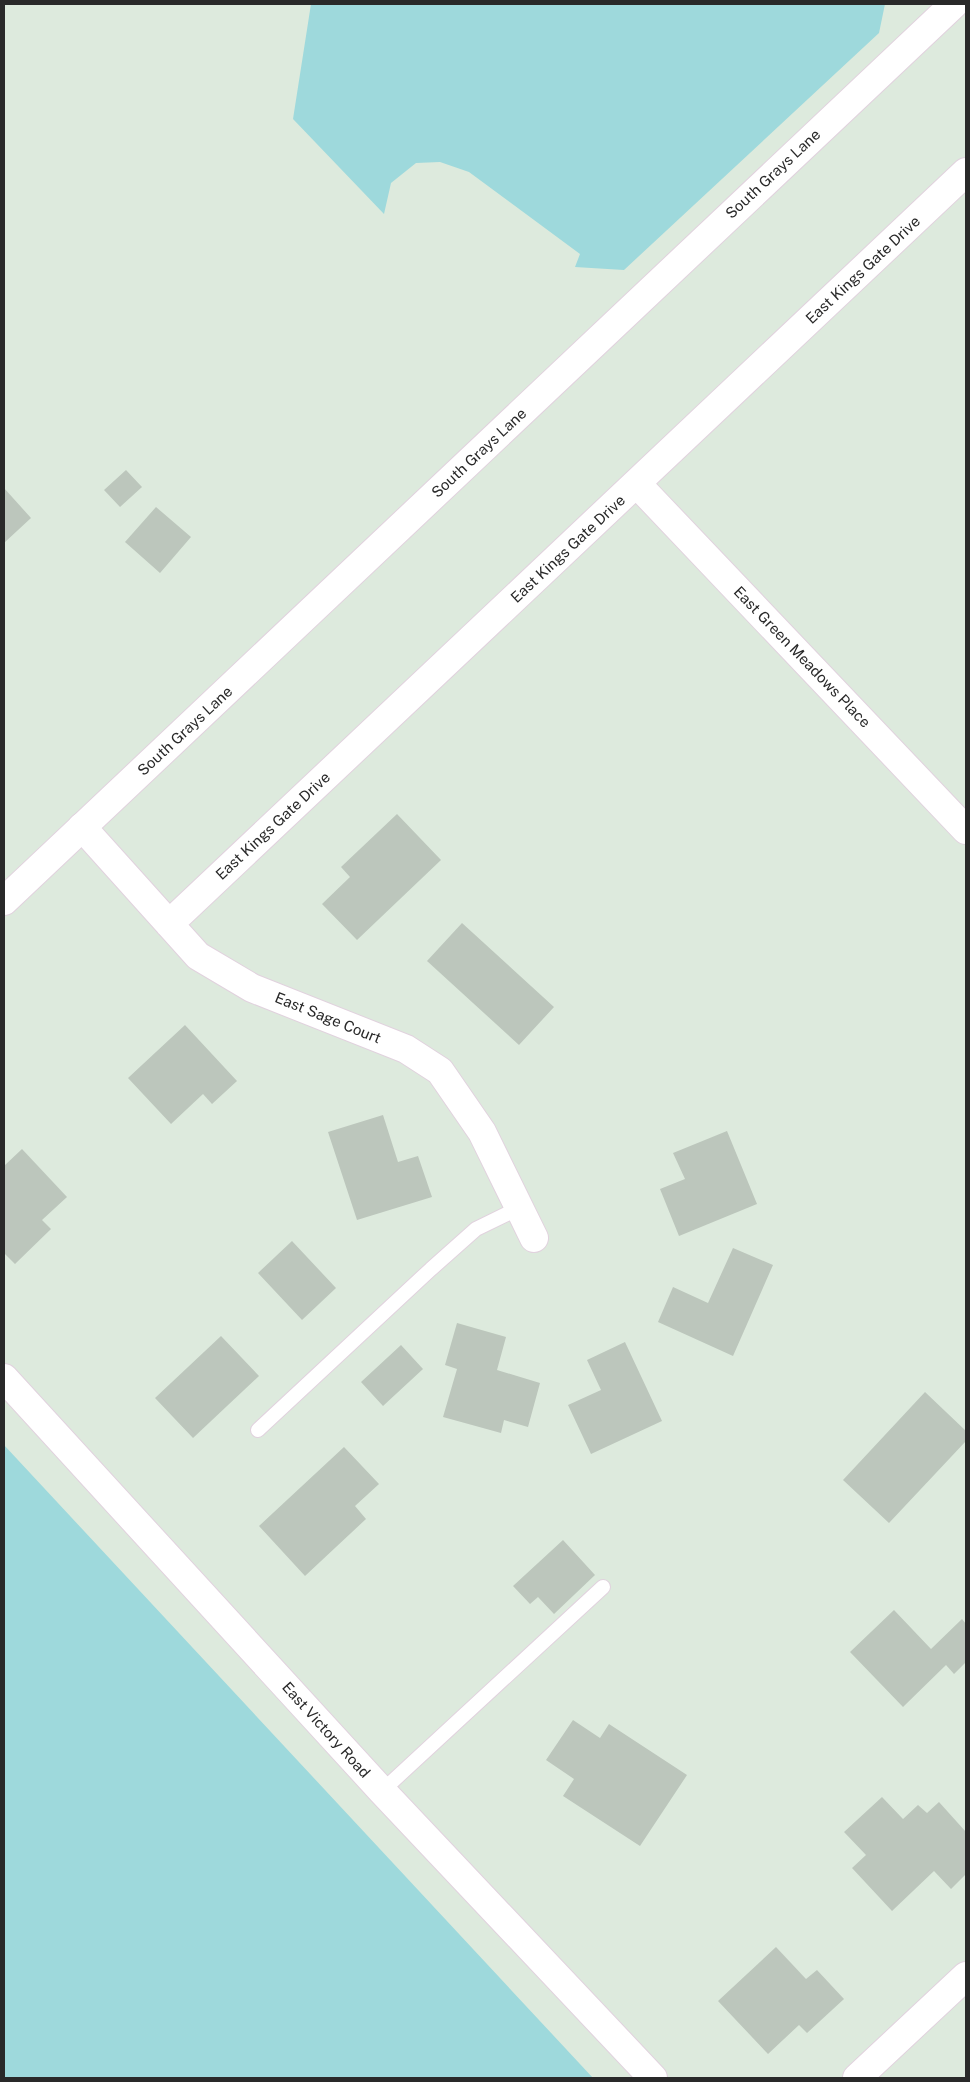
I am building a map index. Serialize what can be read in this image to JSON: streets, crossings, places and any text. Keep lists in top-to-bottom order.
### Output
{
  "streets": {
    "street": [
      "South Grays Lane",
      "East Kings Gate Drive",
      "East Green Meadows Place",
      "East Sage Court",
      "East Victory Road"
    ]
  },
  "crossings": [
    ["South Grays Lane", "East Sage Court"],
    ["East Kings Gate Drive", "East Green Meadows Place"],
    ["East Kings Gate Drive", "East Sage Court"]
  ]
}
